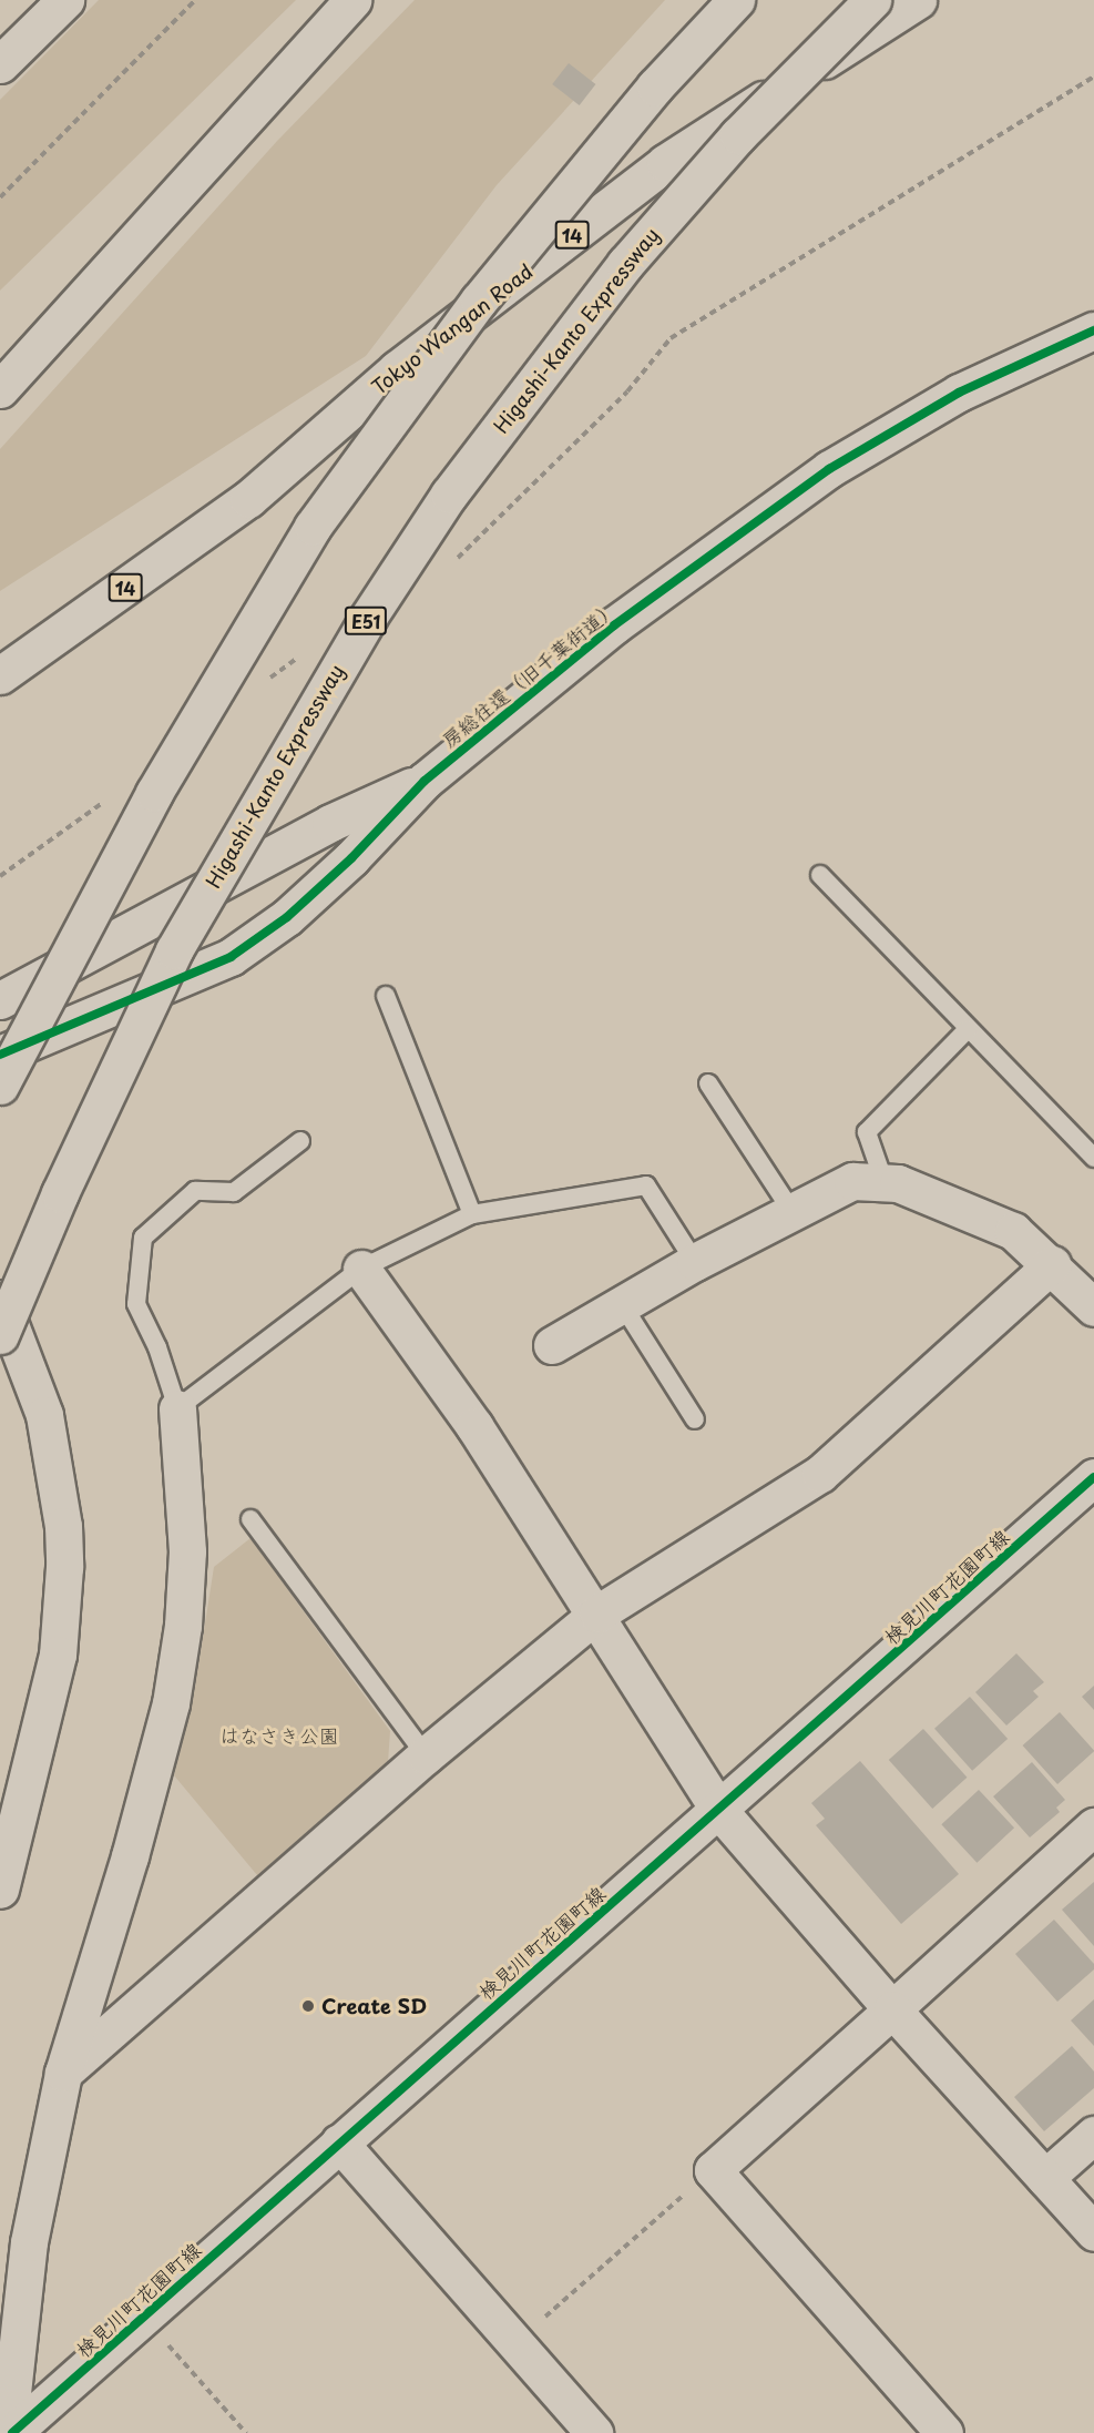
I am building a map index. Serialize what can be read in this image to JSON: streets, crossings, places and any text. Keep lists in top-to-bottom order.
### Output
{
  "streets": {
    "main road": [
      "14",
      "Tokyo Wangan Road",
      "Higashi-Kanto Expressway",
      "E51",
      "房総往還（旧千葉街道）",
      "検見川町花園町線"
    ]
  },
  "parks": ["はなさき公園"],
  "places": ["Create SD"]
}
